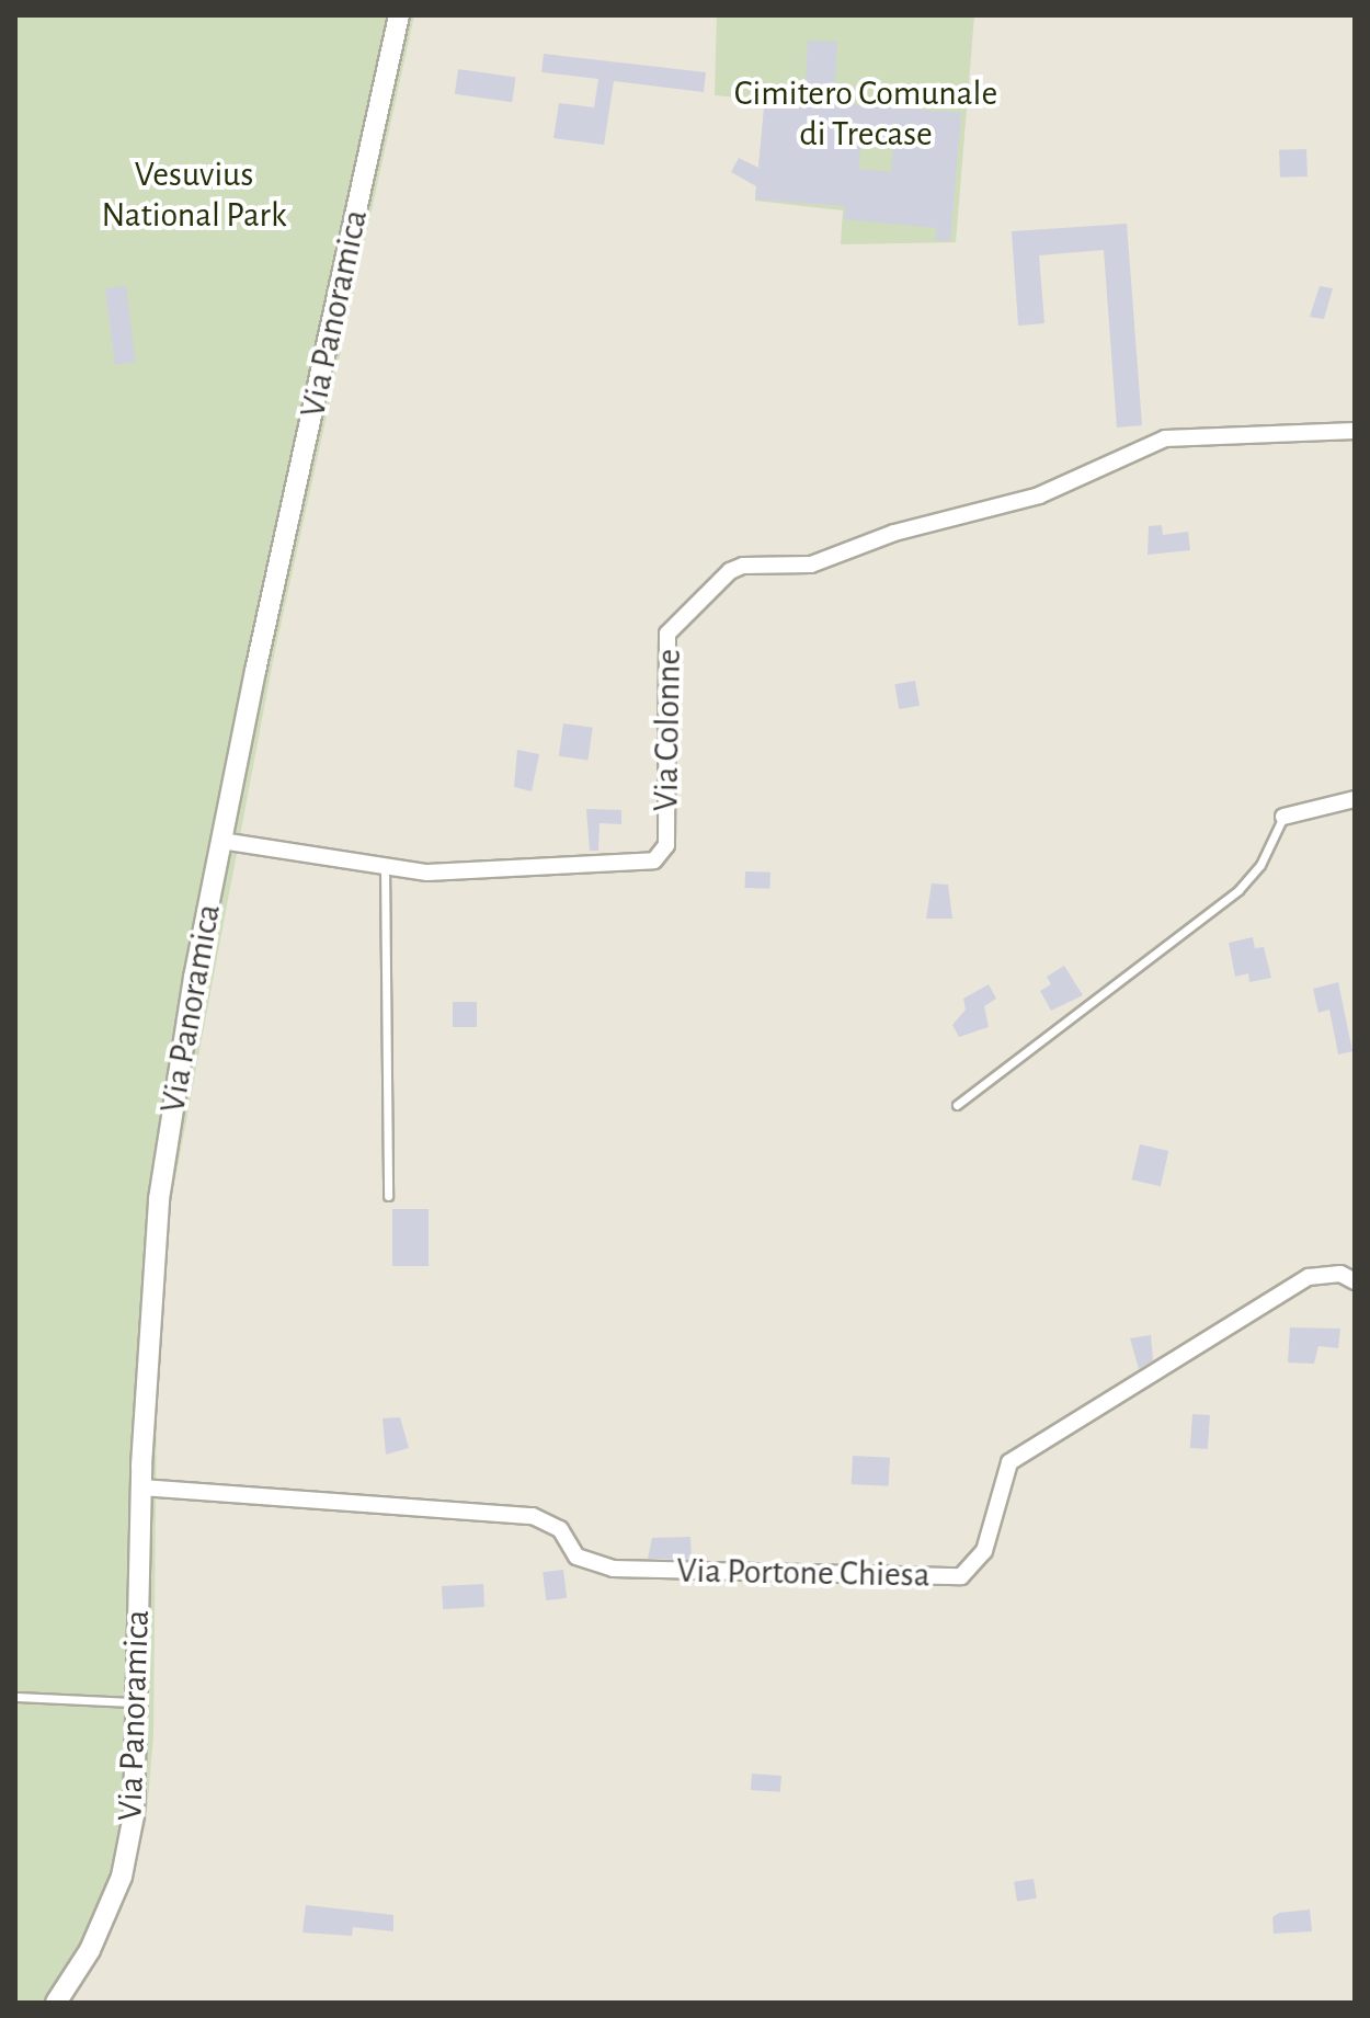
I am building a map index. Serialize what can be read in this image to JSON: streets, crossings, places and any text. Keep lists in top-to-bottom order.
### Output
{
  "streets": {
    "street": ["Via Panoramica", "Via Colonne", "Via Portone Chiesa"]
  },
  "crossings": [
    ["Via Panoramica", "Via Colonne"],
    ["Via Panoramica", "Via Portone Chiesa"]
  ],
  "parks": ["Cimitero Comunale di Trecase", "Vesuvius National Park"]
}
